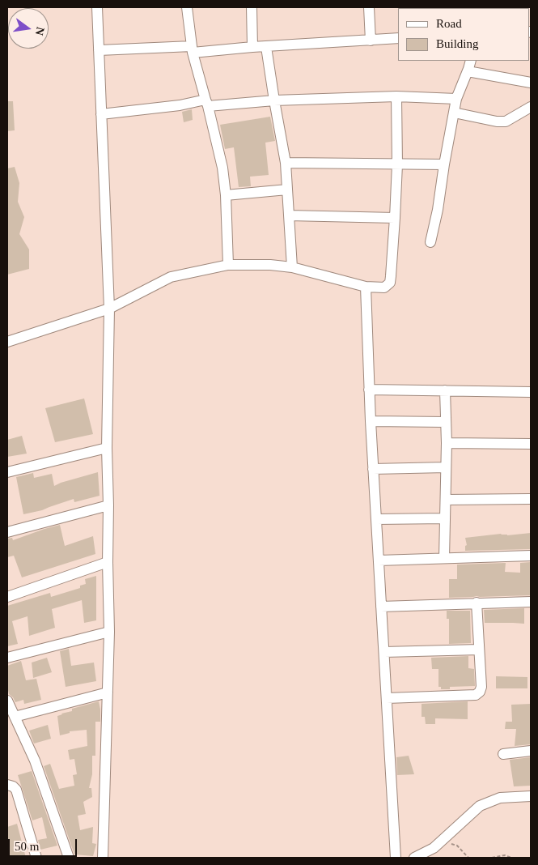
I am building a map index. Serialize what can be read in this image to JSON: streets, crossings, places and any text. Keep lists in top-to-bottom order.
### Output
{
  "legend": ["Road", "Building"],
  "scale_bar": "50 m",
  "north": "right"
}
